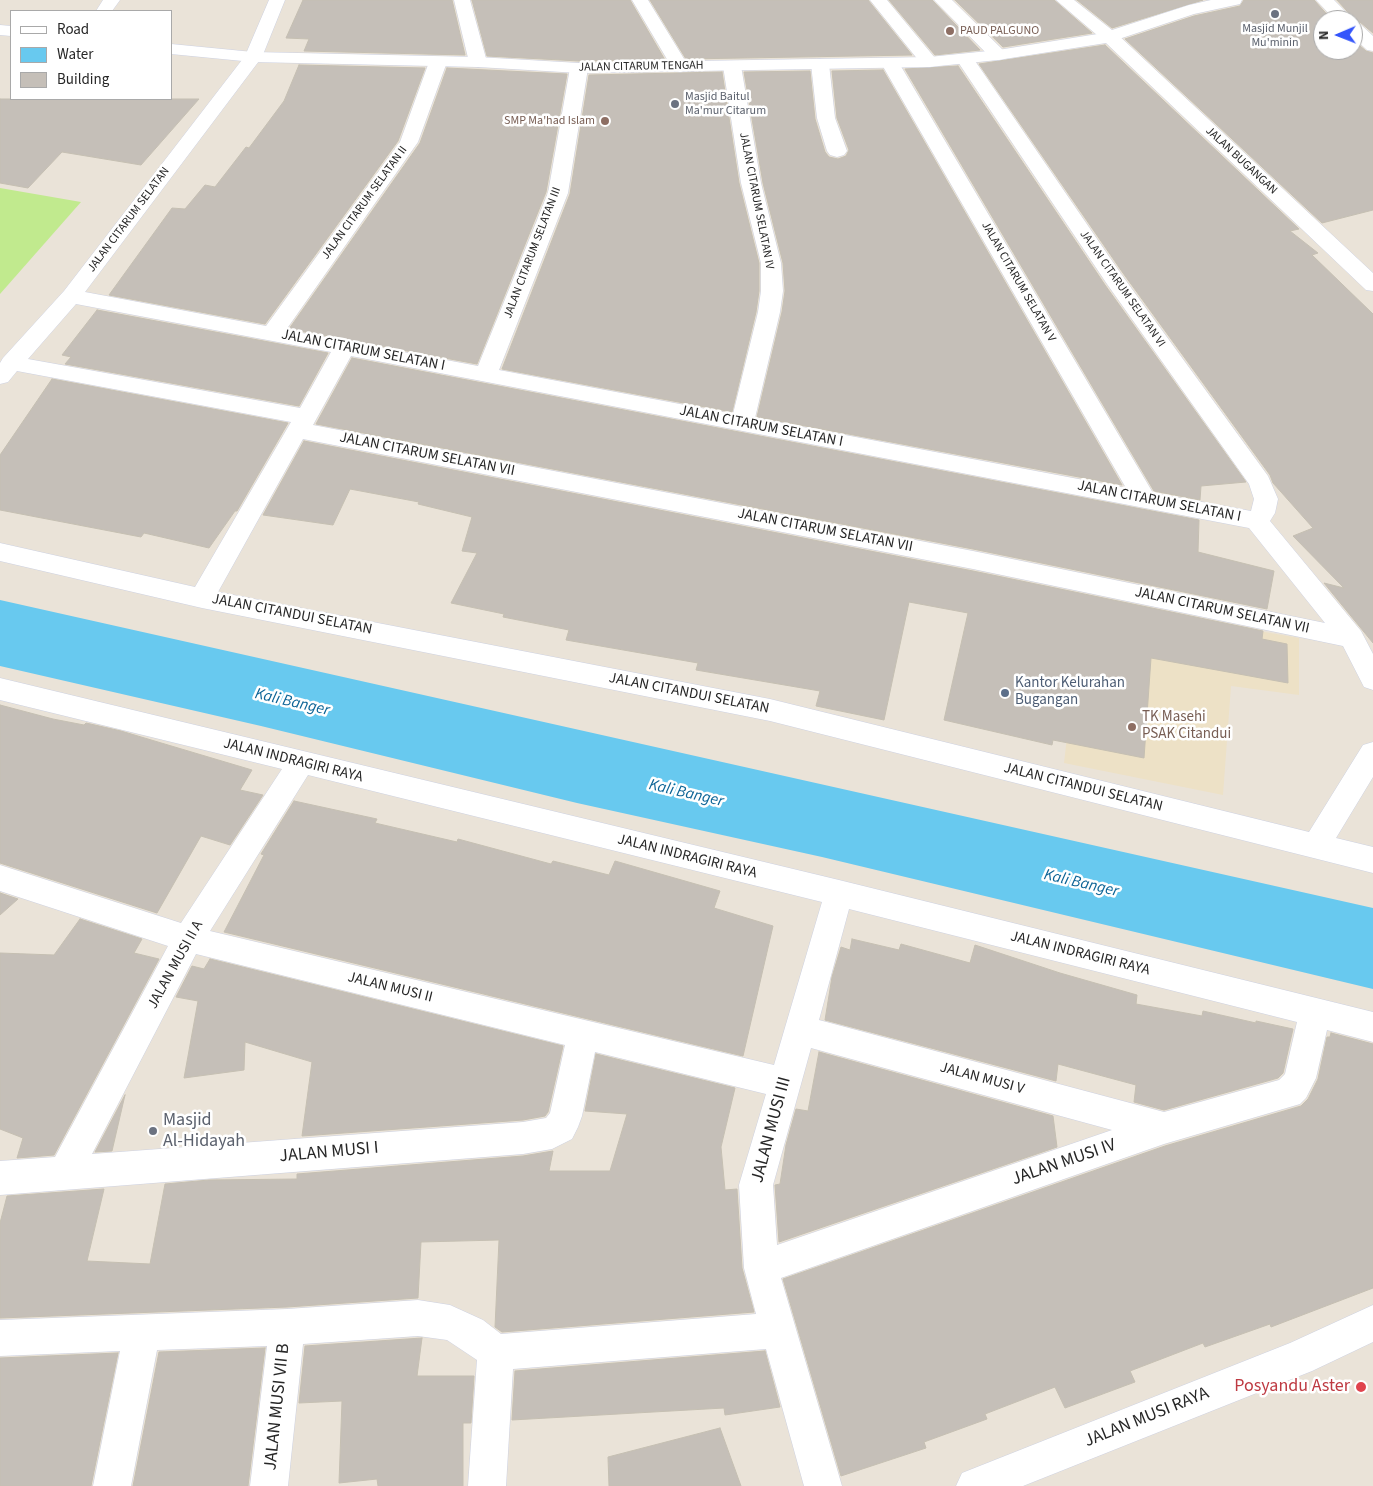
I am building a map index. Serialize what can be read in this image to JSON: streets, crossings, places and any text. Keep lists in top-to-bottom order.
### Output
{
  "streets": {
    "street": [
      "JALAN CITARUM TENGAH",
      "JALAN BUGANGAN",
      "JALAN CITARUM SELATAN IV",
      "JALAN CITARUM SELATAN II",
      "JALAN CITARUM SELATAN",
      "JALAN CITARUM SELATAN III",
      "JALAN CITARUM SELATAN V",
      "JALAN CITARUM SELATAN VI",
      "JALAN CITARUM SELATAN I",
      "JALAN CITARUM SELATAN VII",
      "JALAN CITANDUI SELATAN",
      "JALAN INDRAGIRI RAYA",
      "JALAN MUSI II A",
      "JALAN MUSI II",
      "JALAN MUSI V",
      "JALAN MUSI III",
      "JALAN MUSI I",
      "JALAN MUSI IV",
      "JALAN MUSI VII B",
      "JALAN MUSI RAYA"
    ]
  },
  "crossings": [
    ["JALAN CITARUM TENGAH", "JALAN BUGANGAN"],
    ["JALAN CITARUM TENGAH", "JALAN CITARUM SELATAN IV"],
    ["JALAN CITARUM TENGAH", "JALAN CITARUM SELATAN II"],
    ["JALAN CITARUM TENGAH", "JALAN CITARUM SELATAN"],
    ["JALAN CITARUM TENGAH", "JALAN CITARUM SELATAN III"],
    ["JALAN CITARUM TENGAH", "JALAN CITARUM SELATAN V"],
    ["JALAN CITARUM TENGAH", "JALAN CITARUM SELATAN VI"],
    ["JALAN CITARUM SELATAN IV", "JALAN CITARUM SELATAN I"],
    ["JALAN CITARUM SELATAN II", "JALAN CITARUM SELATAN I"],
    ["JALAN CITARUM SELATAN", "JALAN CITARUM SELATAN I"],
    ["JALAN CITARUM SELATAN", "JALAN CITARUM SELATAN VII"],
    ["JALAN CITARUM SELATAN III", "JALAN CITARUM SELATAN I"],
    ["JALAN CITARUM SELATAN V", "JALAN CITARUM SELATAN I"],
    ["JALAN CITARUM SELATAN VI", "JALAN CITARUM SELATAN I"],
    ["JALAN CITARUM SELATAN I", "JALAN CITARUM SELATAN VII"],
    ["JALAN INDRAGIRI RAYA", "JALAN MUSI II A"],
    ["JALAN INDRAGIRI RAYA", "JALAN MUSI III"],
    ["JALAN INDRAGIRI RAYA", "JALAN MUSI IV"],
    ["JALAN MUSI II A", "JALAN MUSI II"],
    ["JALAN MUSI II A", "JALAN MUSI I"],
    ["JALAN MUSI II", "JALAN MUSI III"],
    ["JALAN MUSI II", "JALAN MUSI I"],
    ["JALAN MUSI V", "JALAN MUSI III"],
    ["JALAN MUSI V", "JALAN MUSI IV"],
    ["JALAN MUSI III", "JALAN MUSI IV"]
  ],
  "water": ["Kali Banger"],
  "places": [
    "Masjid Munjil Mu'minin",
    "PAUD PALGUNO",
    "Masjid Baitul Ma'mur Citarum",
    "SMP Ma'had Islam",
    "Kantor Kelurahan Bugangan",
    "TK Masehi PSAK Citandui",
    "Masjid Al-Hidayah",
    "Posyandu Aster"
  ],
  "legend": ["Road", "Water", "Building"],
  "north": "left"
}
